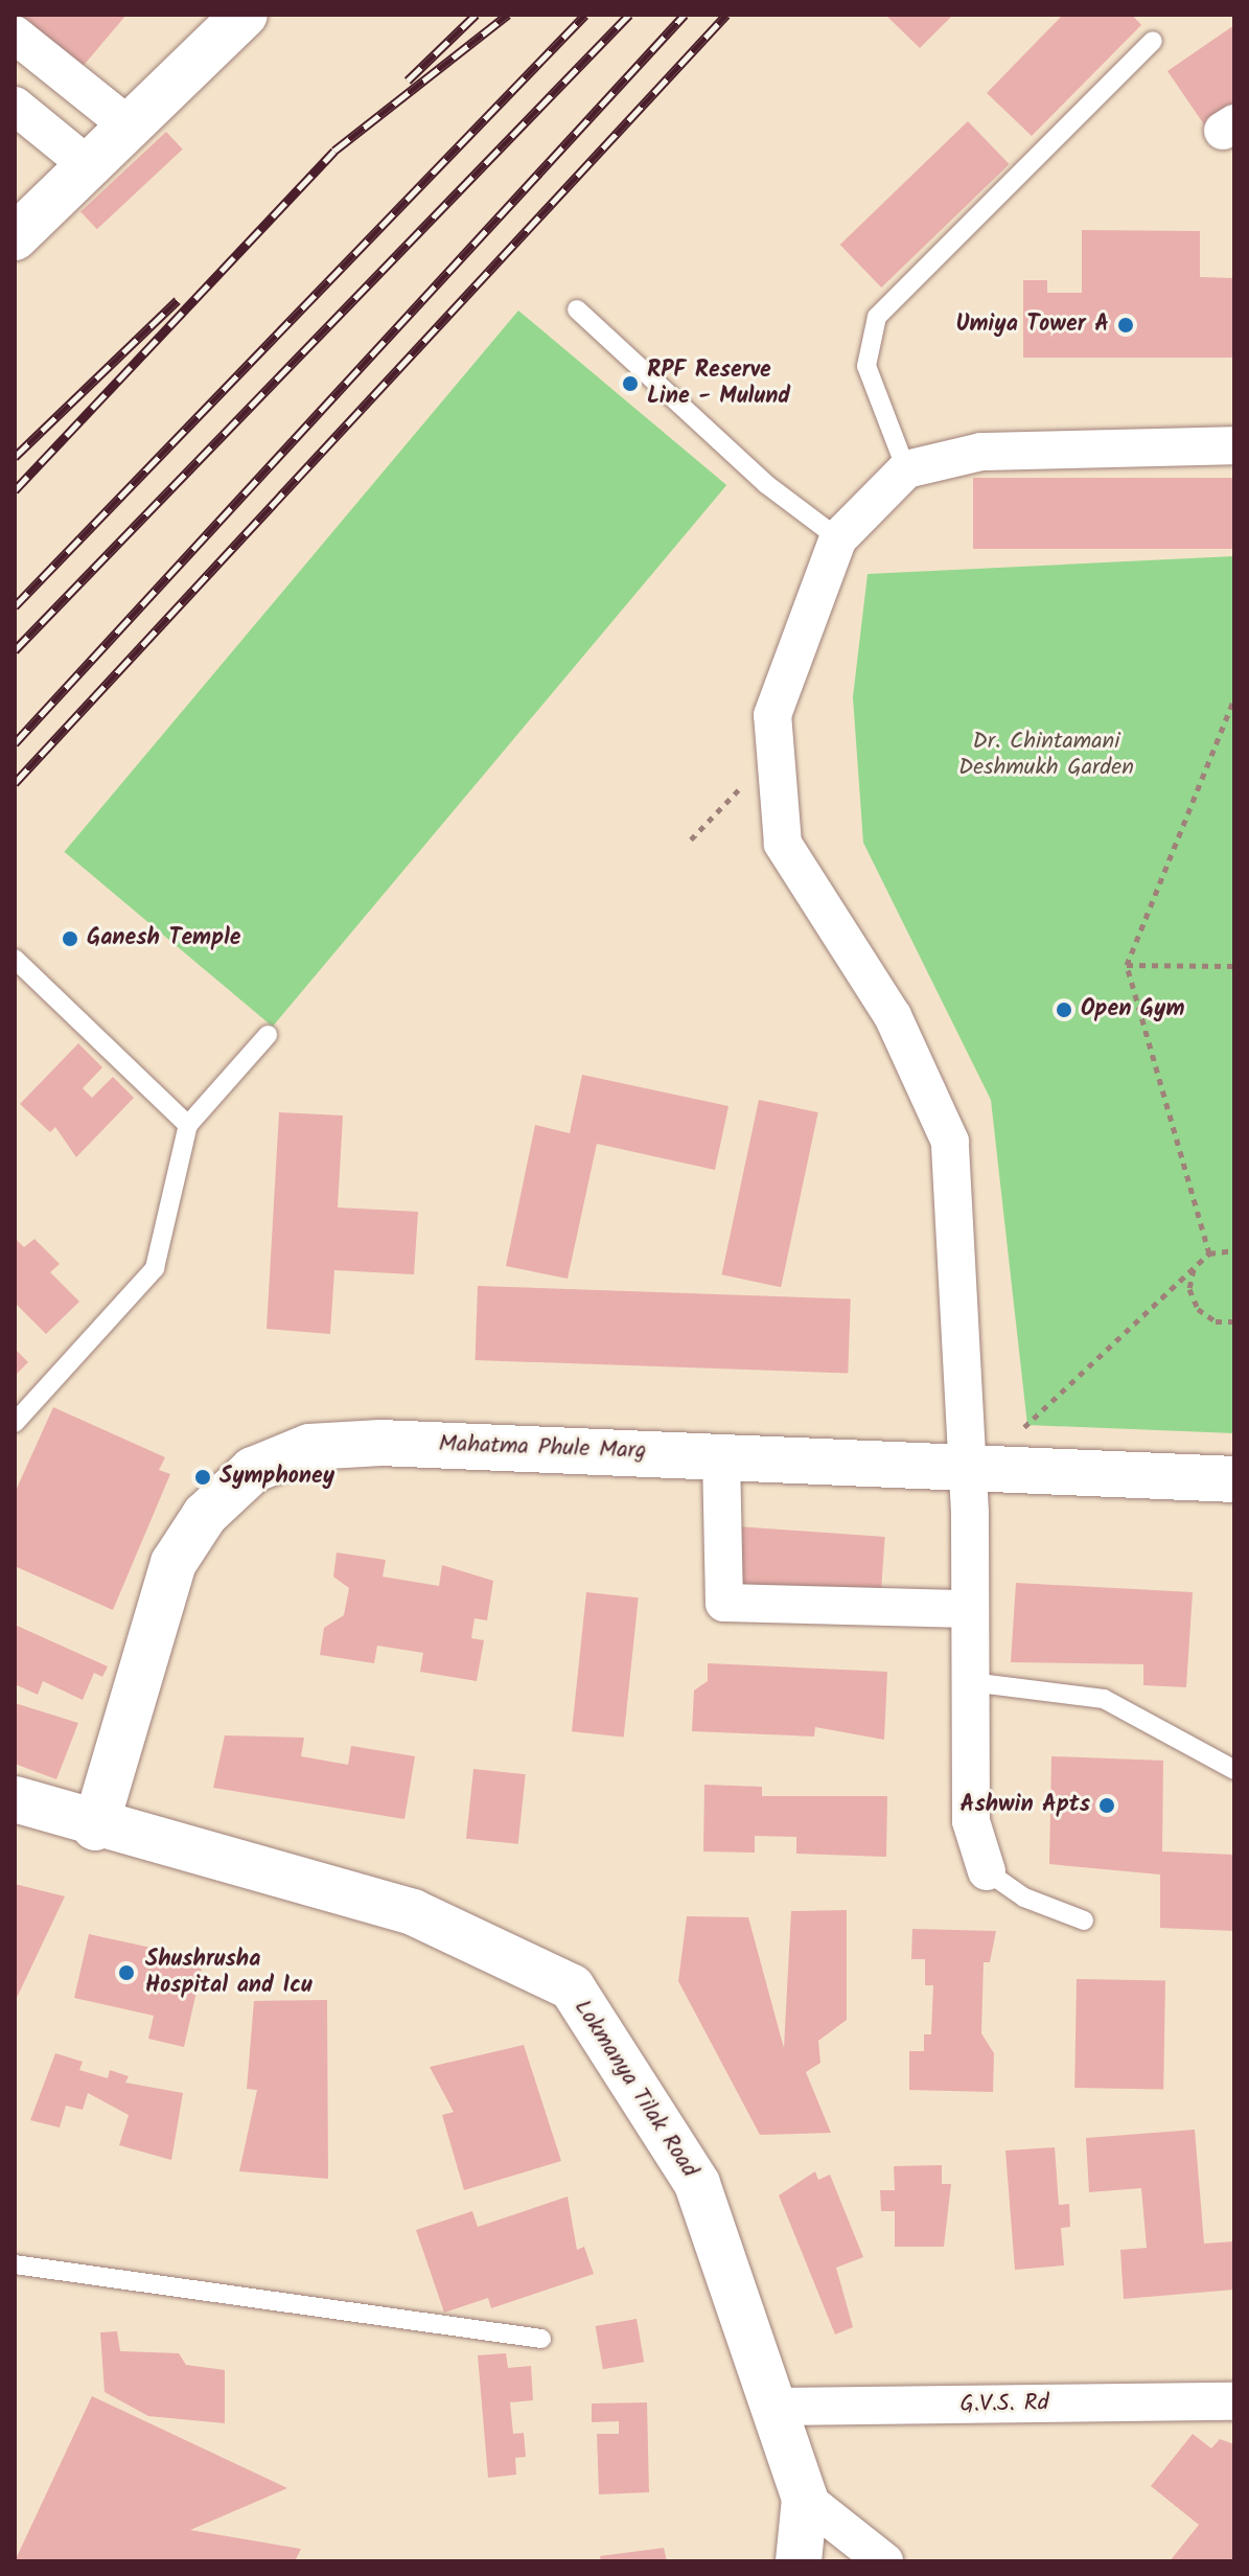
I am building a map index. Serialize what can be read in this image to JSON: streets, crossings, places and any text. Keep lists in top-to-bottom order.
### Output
{
  "streets": {
    "street": ["Mahatma Phule Marg", "Lokmanya Tilak Road", "G.V.S. Rd"]
  },
  "crossings": [
    ["Mahatma Phule Marg", "Lokmanya Tilak Road"],
    ["Lokmanya Tilak Road", "G.V.S. Rd"]
  ],
  "parks": ["Dr. Chintamani Deshmukh Garden"],
  "places": [
    "Umiya Tower A",
    "RPF Reserve Line - Mulund",
    "Ganesh Temple",
    "Open Gym",
    "Symphoney",
    "Ashwin Apts",
    "Shushrusha Hospital and Icu"
  ]
}
